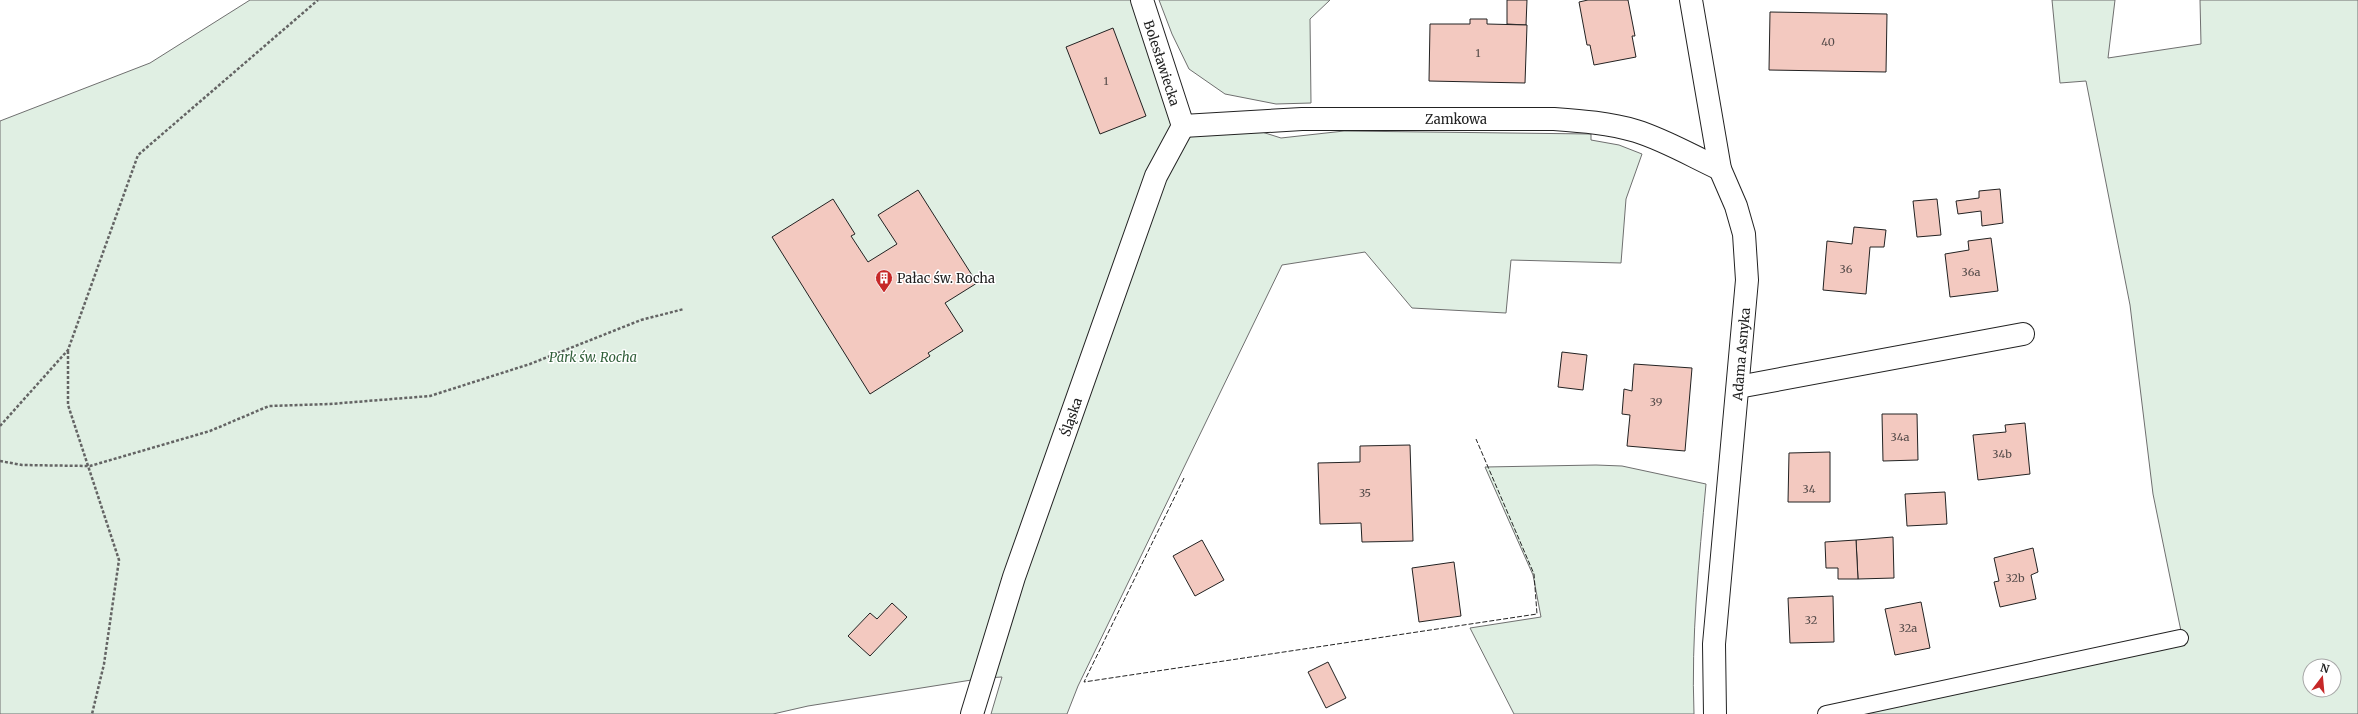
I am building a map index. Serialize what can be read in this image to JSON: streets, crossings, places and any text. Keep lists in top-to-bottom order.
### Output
{
  "streets": {
    "street": [
      "Bolesławiecka",
      "Zamkowa",
      "Adama Asnyka",
      "Śląska"
    ]
  },
  "crossings": [
    ["Bolesławiecka", "Zamkowa"],
    ["Bolesławiecka", "Śląska"],
    ["Zamkowa", "Adama Asnyka"],
    ["Zamkowa", "Śląska"]
  ],
  "parks": ["Park św. Rocha"],
  "places": {
    "building": ["Pałac św. Rocha"]
  },
  "house_numbers": [
    "40",
    "1",
    "1",
    "36",
    "36a",
    "39",
    "34a",
    "34b",
    "34",
    "35",
    "32b",
    "32",
    "32a"
  ],
  "north": "top"
}
